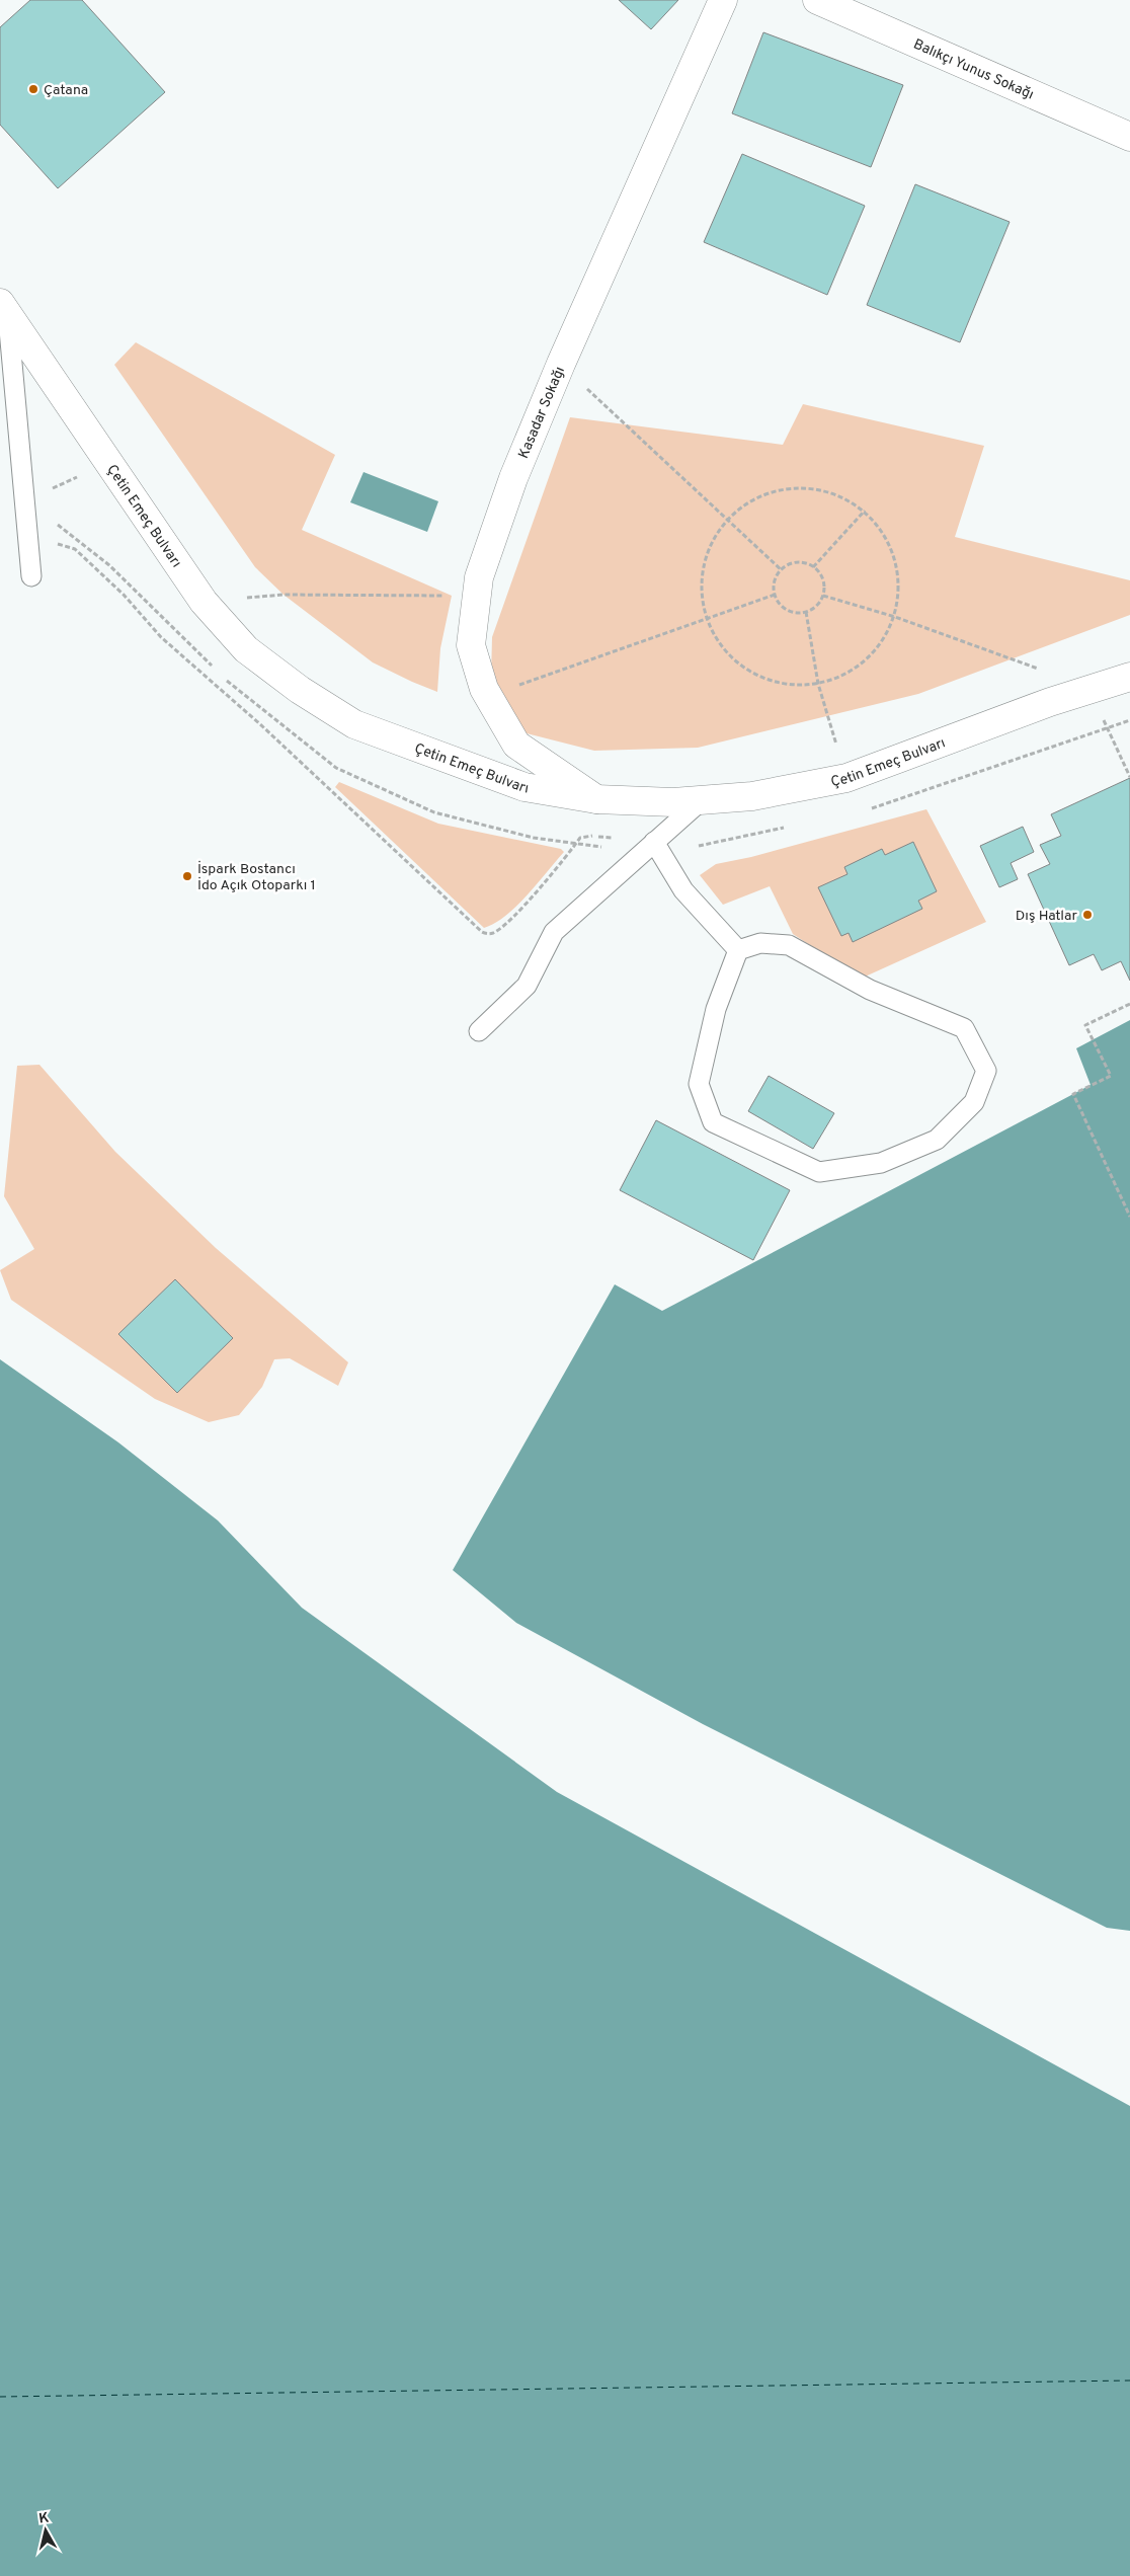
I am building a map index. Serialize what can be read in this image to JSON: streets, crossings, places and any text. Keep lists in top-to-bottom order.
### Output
{
  "streets": {
    "main road": ["Balıkçı Yunus Sokağı", "Kasadar Sokağı", "Çetin Emeç Bulvarı"]
  },
  "crossings": [
    ["Kasadar Sokağı", "Çetin Emeç Bulvarı"]
  ],
  "places": ["Çatana", "İspark Bostancı İdo Açık Otoparkı 1", "Dış Hatlar"],
  "north": "top"
}
